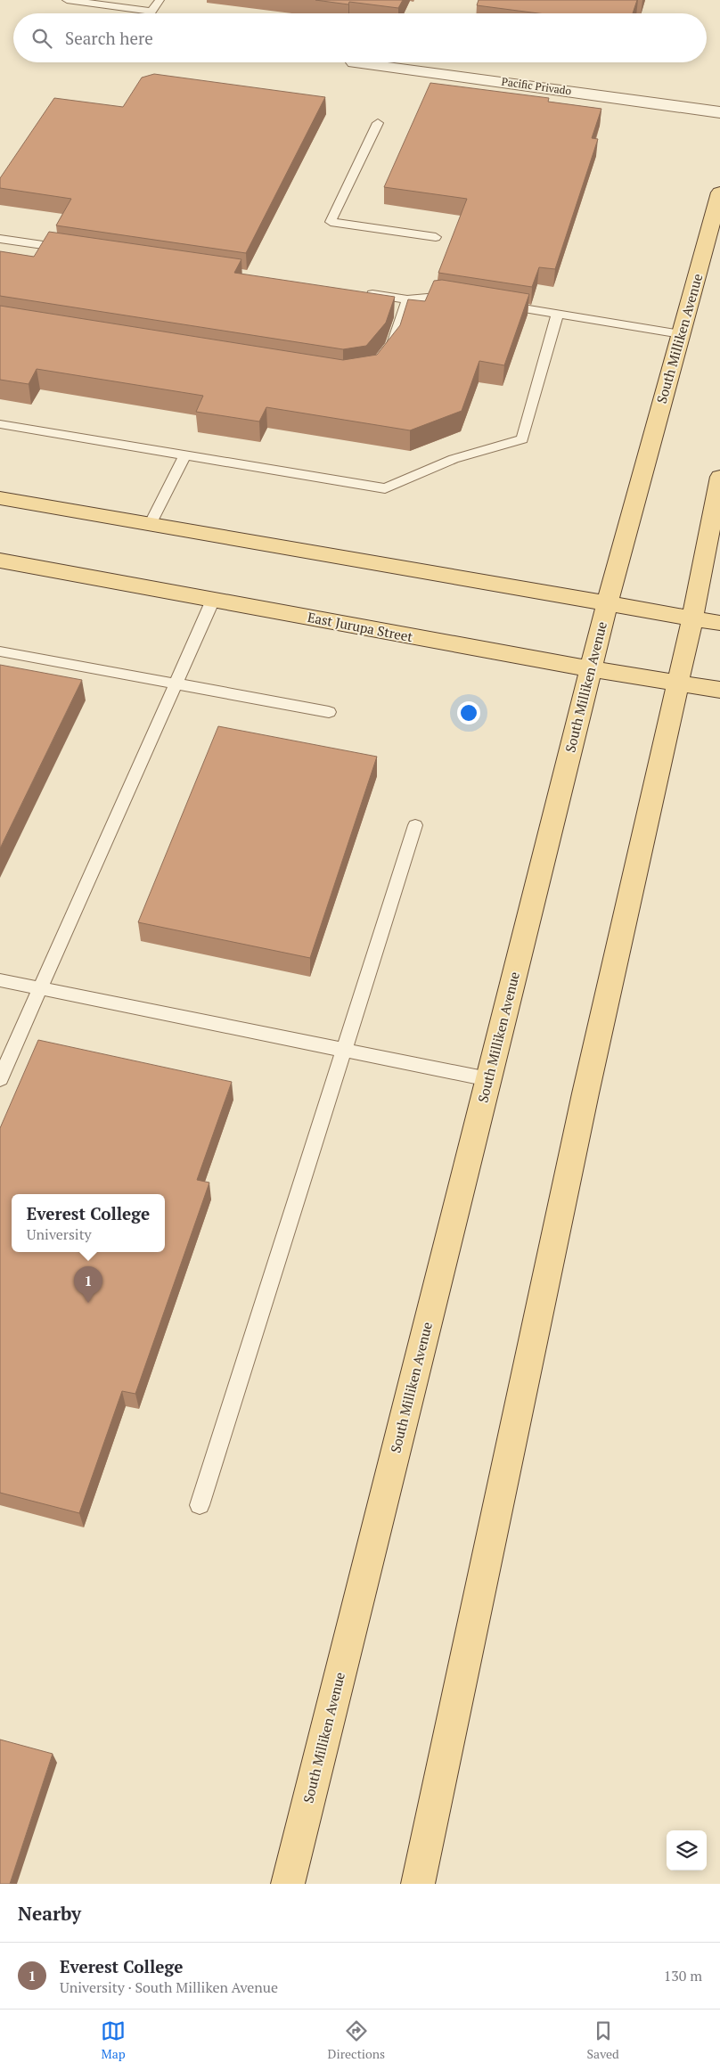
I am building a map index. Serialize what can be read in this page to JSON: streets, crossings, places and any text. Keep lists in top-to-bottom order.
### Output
{
  "streets": {
    "main road": ["South Milliken Avenue", "East Jurupa Street"],
    "street": ["Pacific Privado"]
  },
  "crossings": [
    ["South Milliken Avenue", "East Jurupa Street"]
  ],
  "page": {
    "search": "Search here",
    "popup": ["Everest College", "University"],
    "pins": "1",
    "heading": "Nearby",
    "list": [
      {
        "mark": "1",
        "name": "Everest College",
        "note": "University · South Milliken Avenue",
        "value": "130 m"
      }
    ],
    "nav": ["Map", "Directions", "Saved"]
  }
}
